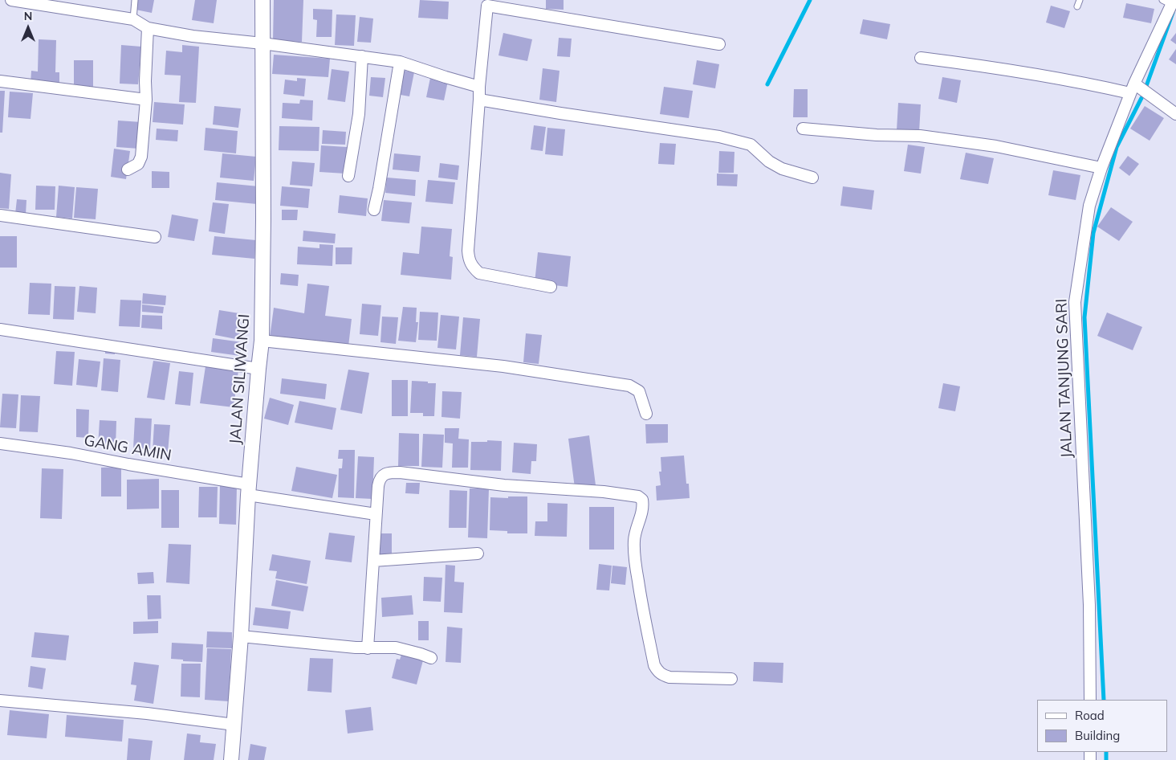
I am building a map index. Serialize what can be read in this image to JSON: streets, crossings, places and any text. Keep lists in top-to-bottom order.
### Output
{
  "streets": {
    "street": ["JALAN TANJUNG SARI", "JALAN SILIWANGI", "GANG AMIN"]
  },
  "crossings": [
    ["JALAN SILIWANGI", "GANG AMIN"]
  ],
  "legend": ["Road", "Building"],
  "north": "top"
}
